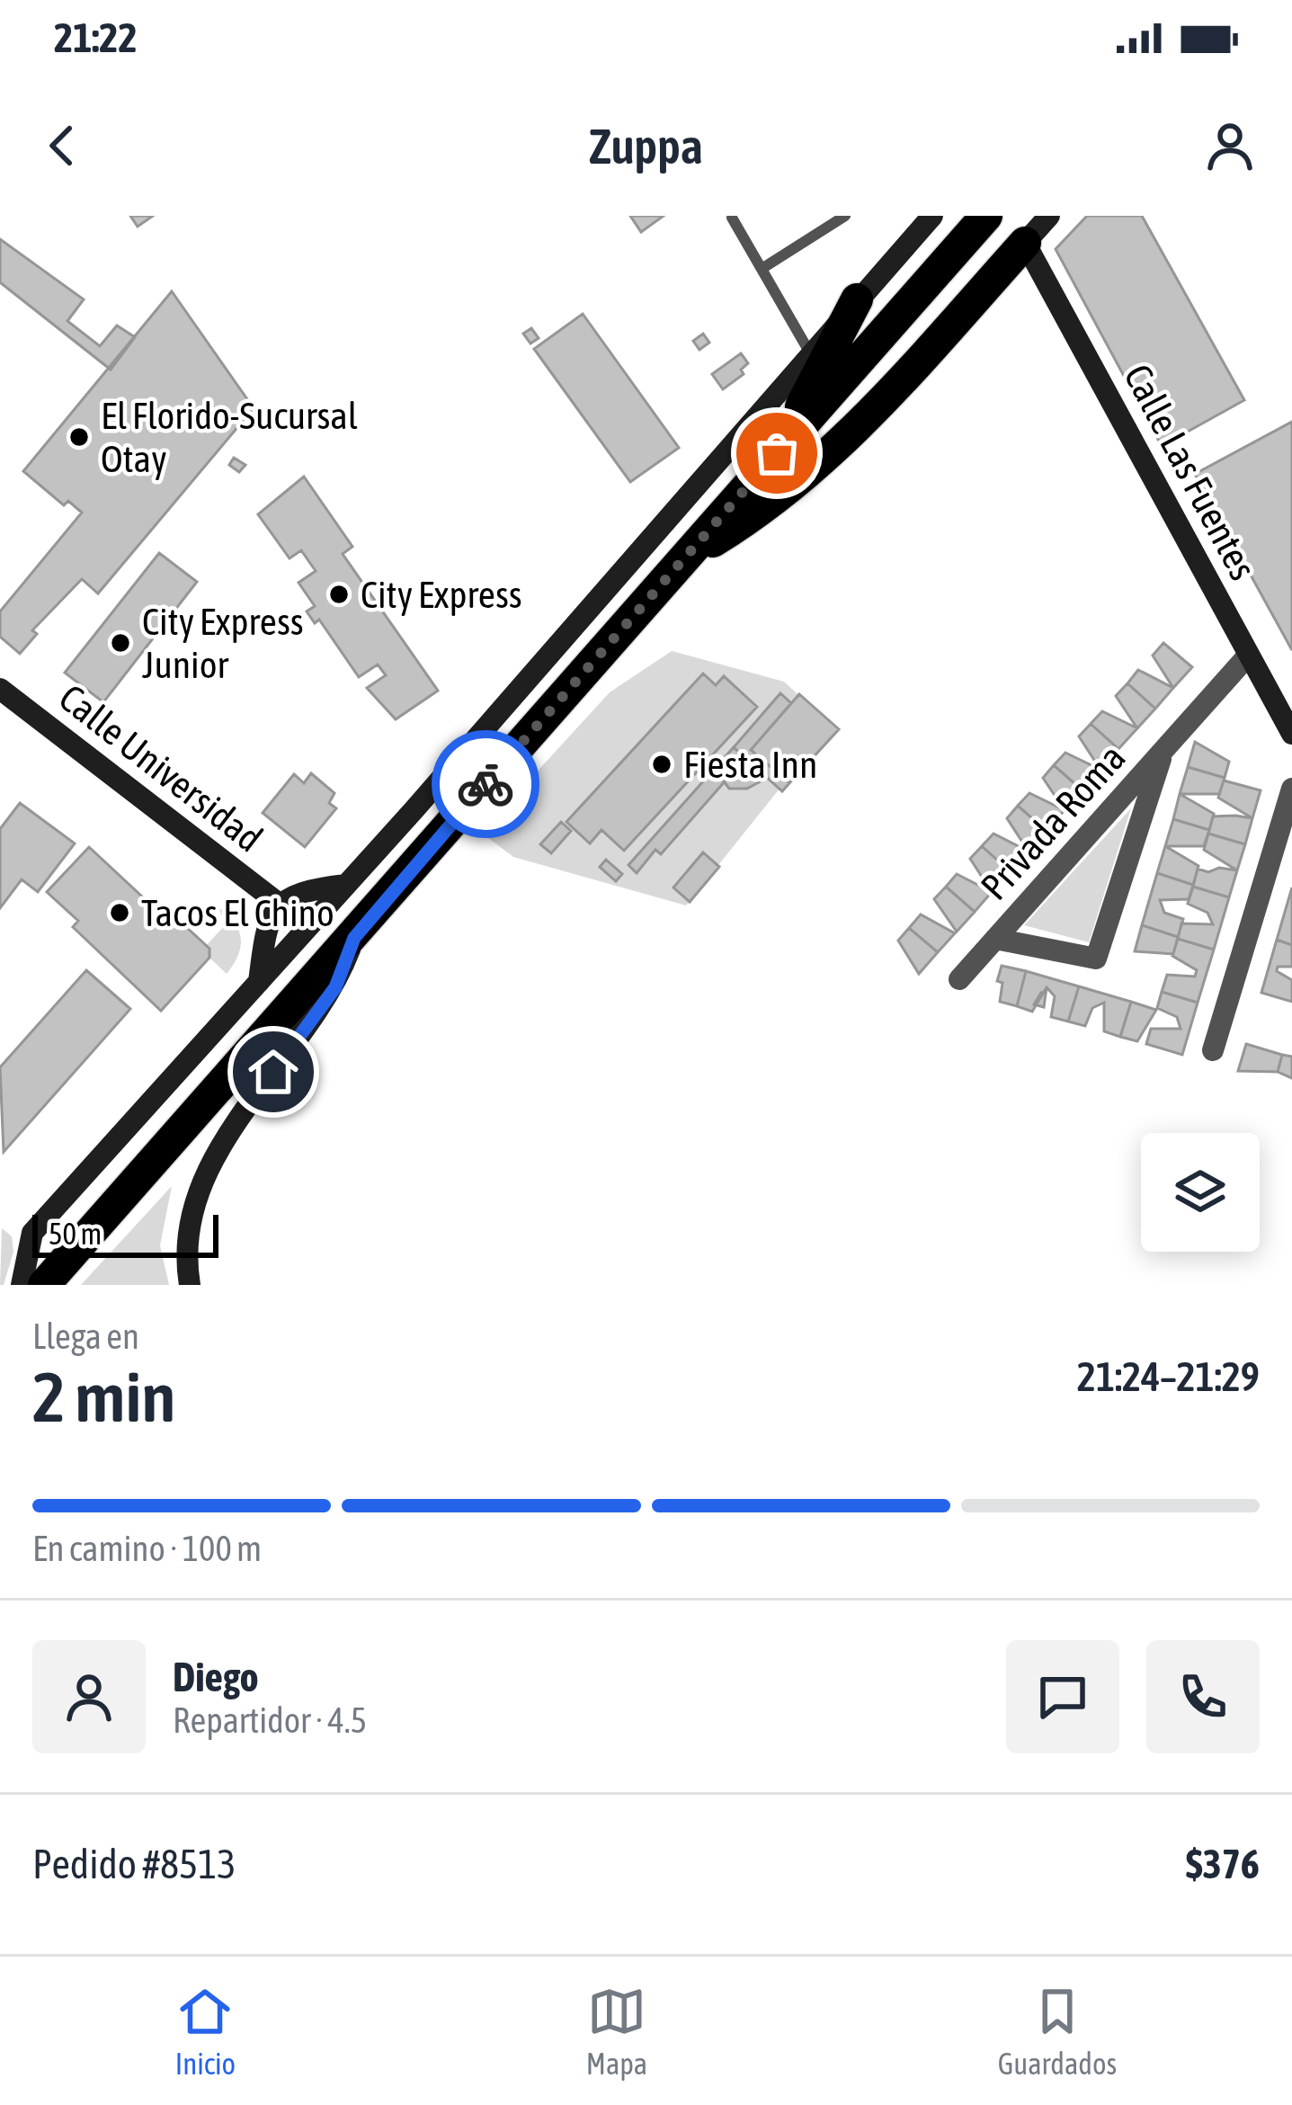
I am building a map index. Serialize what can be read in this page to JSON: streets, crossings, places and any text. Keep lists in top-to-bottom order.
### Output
{
  "streets": {
    "main road": ["Calle Las Fuentes", "Calle Universidad"],
    "street": ["Privada Roma"]
  },
  "crossings": [
    ["Calle Las Fuentes", "Privada Roma"]
  ],
  "places": [
    "El Florido-Sucursal Otay",
    "City Express",
    "City Express Junior",
    "Fiesta Inn",
    "Tacos El Chino"
  ],
  "scale_bar": "50 m",
  "page": {
    "status": "21:22",
    "header": "Zuppa",
    "scale": "50 m",
    "heading": ["2 min", "Llega en", "21:24–21:29"],
    "panel": [
      "Diego",
      "Repartidor · 4.5",
      "Pedido #8513",
      "$376"
    ],
    "bar": "En camino · 100 m",
    "tabs": ["Inicio", "Mapa", "Guardados"]
  }
}
